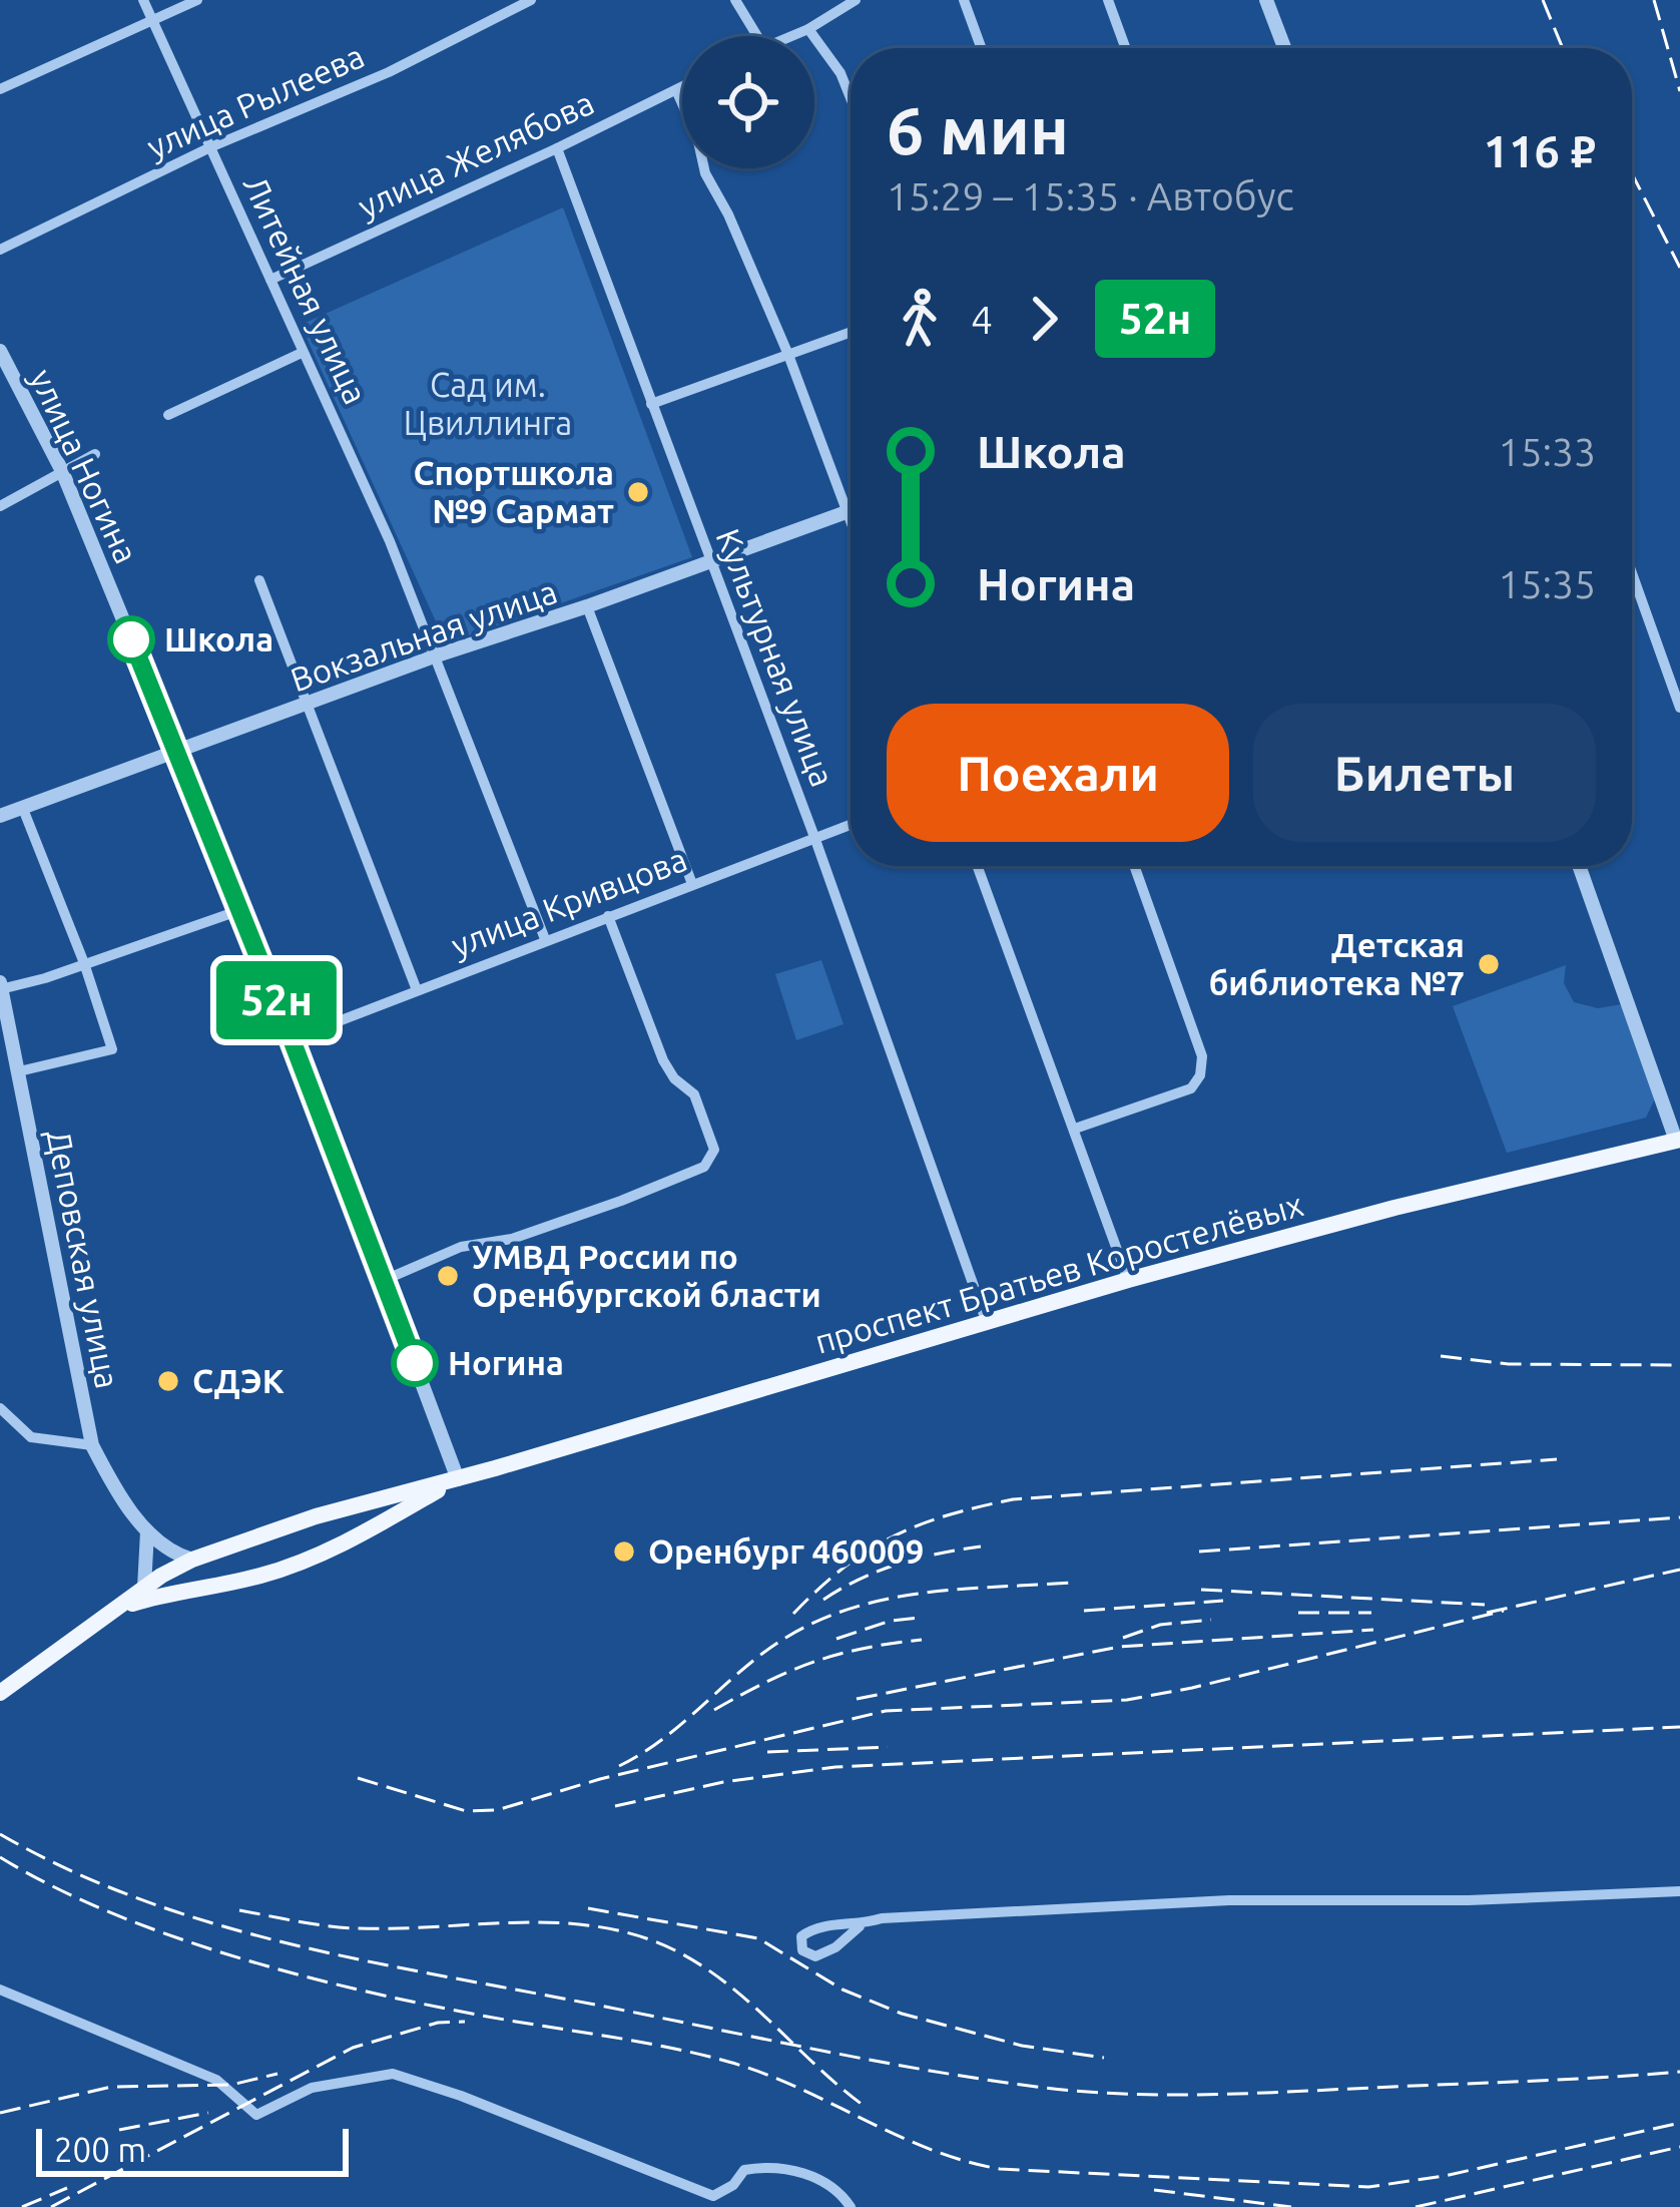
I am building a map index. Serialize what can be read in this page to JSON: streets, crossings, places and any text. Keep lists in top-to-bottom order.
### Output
{
  "streets": {
    "main road": ["проспект Братьев Коростелёвых"],
    "street": [
      "улица Рылеева",
      "улица Желябова",
      "Литейная улица",
      "улица Ногина",
      "Вокзальная улица",
      "Культурная улица",
      "улица Кривцова",
      "Деповская улица"
    ]
  },
  "crossings": [
    ["улица Рылеева", "Литейная улица"],
    ["улица Желябова", "Литейная улица"],
    ["улица Желябова", "Культурная улица"],
    ["Литейная улица", "Вокзальная улица"],
    ["Литейная улица", "улица Кривцова"],
    ["улица Ногина", "Вокзальная улица"],
    ["улица Ногина", "улица Кривцова"],
    ["улица Ногина", "проспект Братьев Коростелёвых"],
    ["Вокзальная улица", "Культурная улица"],
    ["Культурная улица", "улица Кривцова"],
    ["Культурная улица", "проспект Братьев Коростелёвых"],
    ["Деповская улица", "проспект Братьев Коростелёвых"]
  ],
  "parks": ["Сад им. Цвиллинга"],
  "places": [
    "Спортшкола №9 Сармат",
    "Школа",
    "Детская библиотека №7",
    "УМВД России по Оренбургской бласти",
    "Ногина",
    "СДЭК",
    "Оренбург 460009"
  ],
  "lines": ["bus line 52н"],
  "scale_bar": "200 m",
  "page": {
    "on_map": "52н",
    "heading": ["6 мин", "15:29 – 15:35 · Автобус", "116 ₽"],
    "legs": ["4", "52н"],
    "list": [
      {
        "name": "Школа",
        "value": "15:33"
      },
      {
        "name": "Ногина",
        "value": "15:35"
      }
    ],
    "buttons": ["Поехали", "Билеты"],
    "scale": "200 m"
  }
}
